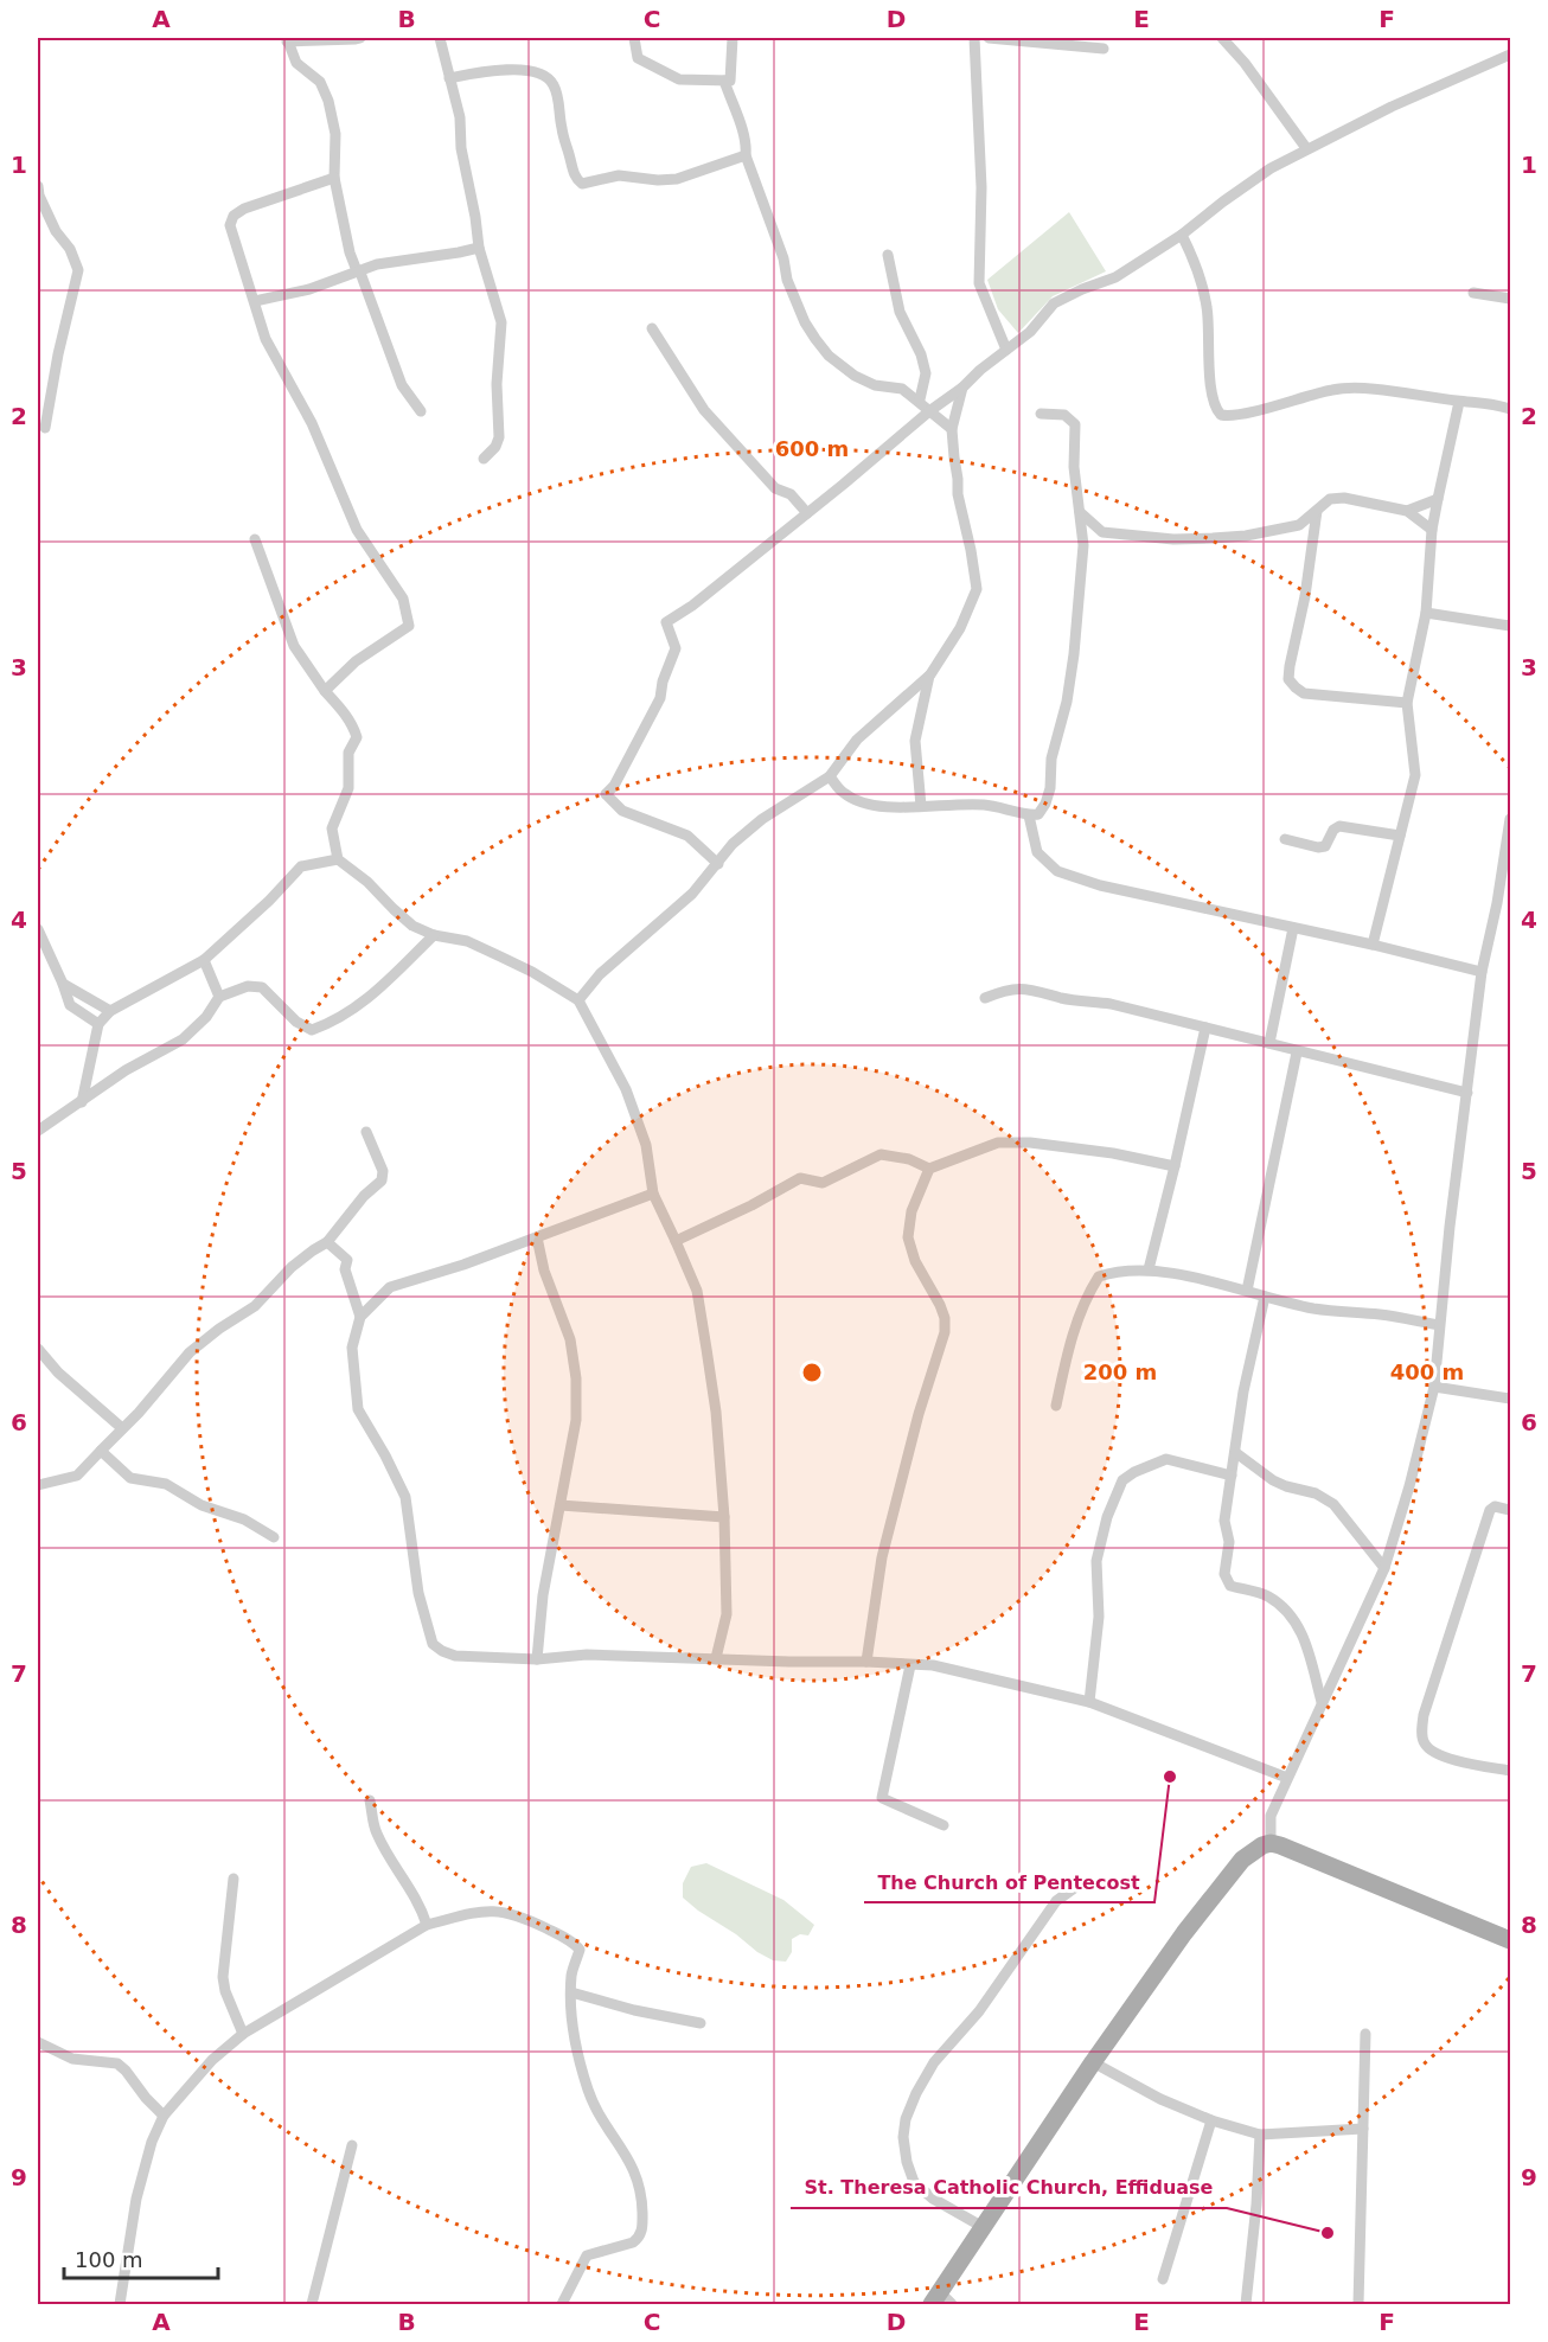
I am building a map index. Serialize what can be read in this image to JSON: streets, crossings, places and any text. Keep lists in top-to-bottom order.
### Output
{
  "places": ["The Church of Pentecost", "St. Theresa Catholic Church, Effiduase"],
  "scale_bar": "100 m",
  "grid": {
    "columns": [
      "A",
      "B",
      "C",
      "D",
      "E",
      "F"
    ],
    "rows": [
      "1",
      "2",
      "3",
      "4",
      "5",
      "6",
      "7",
      "8",
      "9"
    ]
  },
  "rings": ["600 m", "200 m", "400 m"]
}
